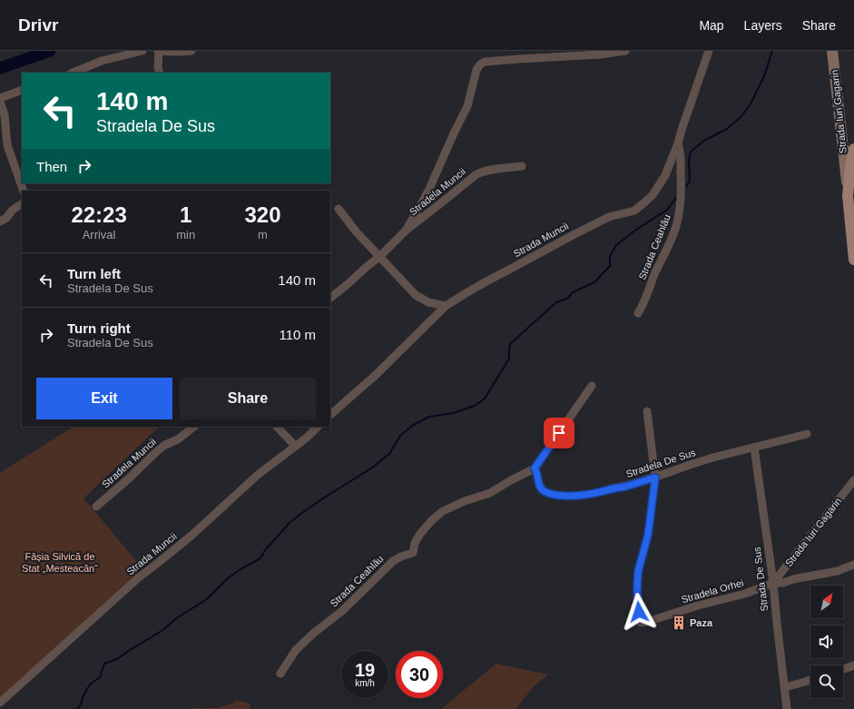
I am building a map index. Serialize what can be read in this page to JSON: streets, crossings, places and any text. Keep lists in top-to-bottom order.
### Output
{
  "streets": {
    "main road": ["Strada Iuri Gagarin"],
    "street": [
      "Stradela Muncii",
      "Strada Muncii",
      "Strada Ceahlău",
      "Stradela De Sus",
      "Strada De Sus",
      "Stradela Orhei"
    ]
  },
  "crossings": [
    ["Strada Iuri Gagarin", "Strada De Sus"],
    ["Strada Iuri Gagarin", "Stradela Orhei"],
    ["Strada Muncii", "Strada Ceahlău"],
    ["Strada Ceahlău", "Stradela De Sus"],
    ["Stradela De Sus", "Strada De Sus"],
    ["Stradela De Sus", "Stradela Orhei"],
    ["Strada De Sus", "Stradela Orhei"]
  ],
  "parks": ["Fâșia Silvică de Stat „Mesteacăn“"],
  "places": {
    "building": ["Paza"]
  },
  "north": "top right",
  "page": {
    "header": "Drivr",
    "nav": ["Map", "Layers", "Share"],
    "turn": ["140 m", "Stradela De Sus"],
    "then": "Then",
    "eta": [
      "22:23",
      "Arrival",
      "1",
      "min",
      "320",
      "m"
    ],
    "list": [
      {
        "name": "Turn left",
        "note": "Stradela De Sus",
        "value": "140 m"
      },
      {
        "name": "Turn right",
        "note": "Stradela De Sus",
        "value": "110 m"
      }
    ],
    "buttons": ["Exit", "Share"],
    "speed": "19 km/h",
    "limit": "30"
  }
}
